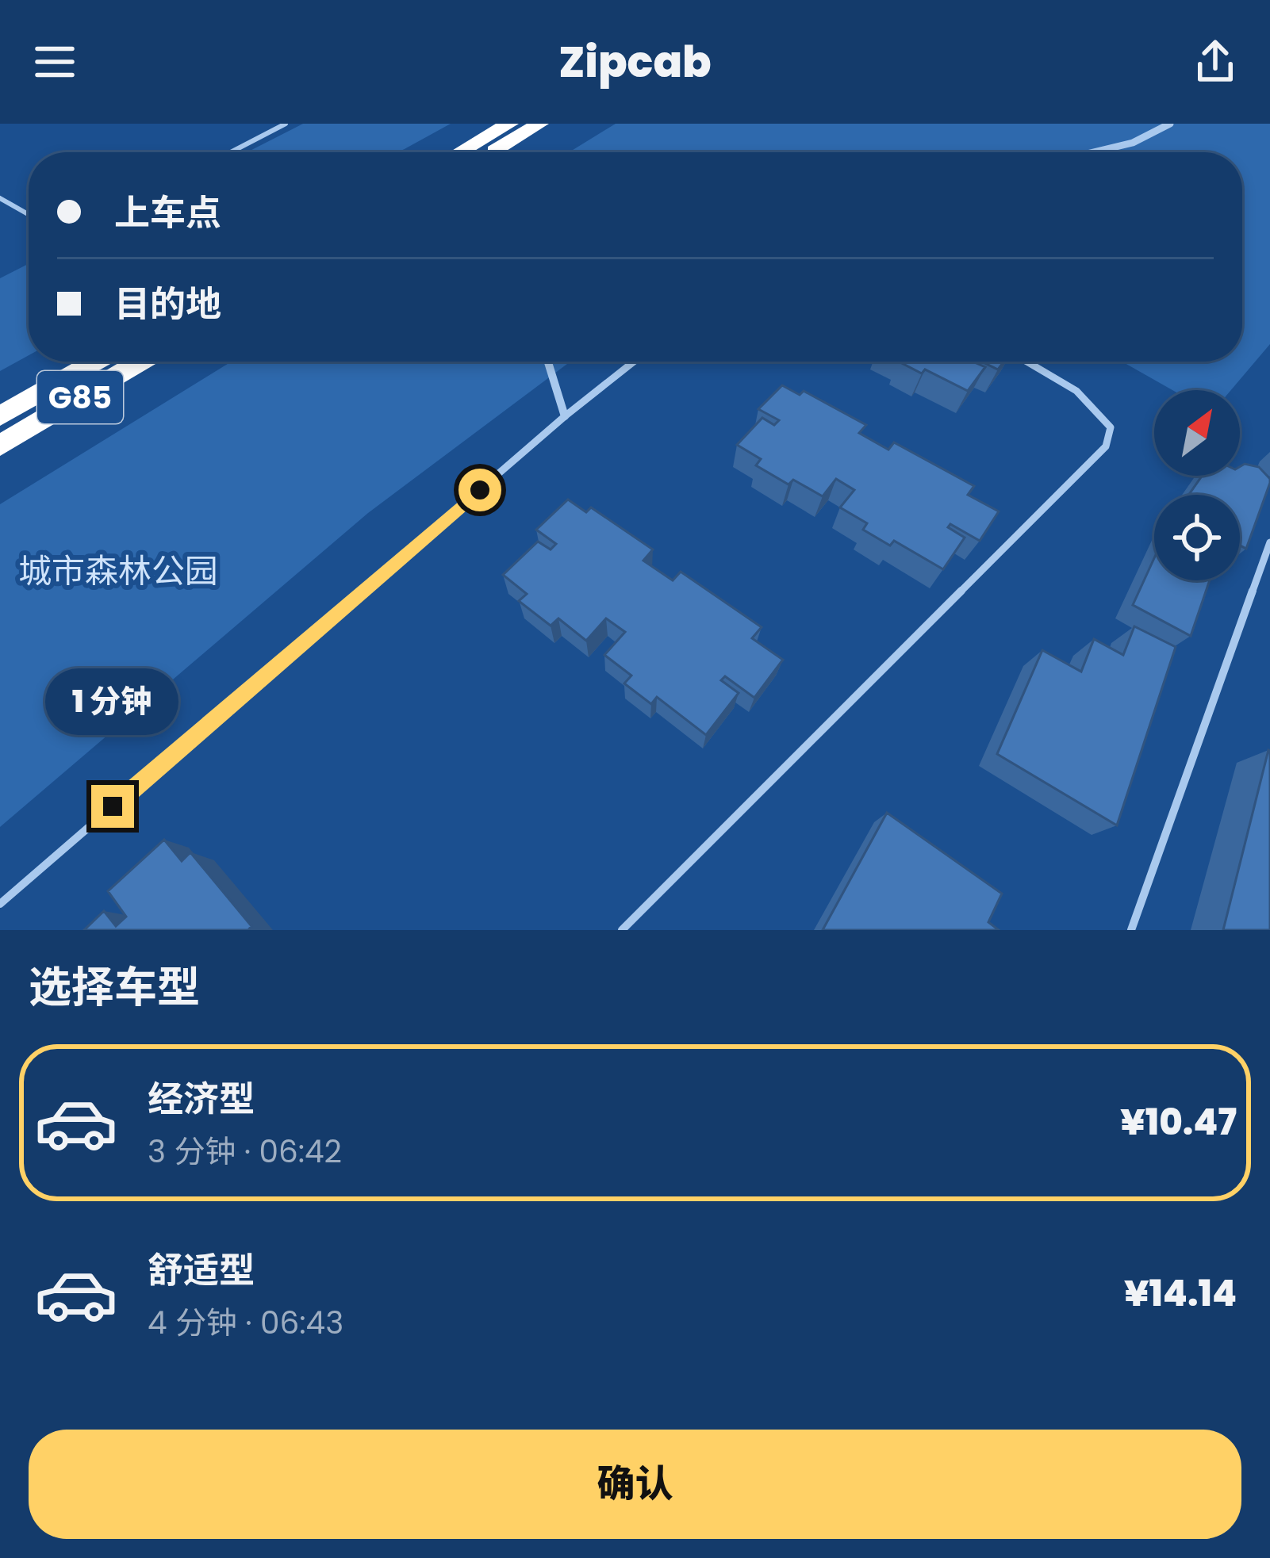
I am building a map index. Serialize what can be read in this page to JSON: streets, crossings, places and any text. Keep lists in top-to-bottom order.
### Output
{
  "streets": {
    "highway": ["G85"]
  },
  "parks": ["城市森林公园"],
  "north": "top right",
  "page": {
    "header": "Zipcab",
    "banner": ["上车点", "目的地"],
    "bubble": "1 分钟",
    "heading": "选择车型",
    "list": [
      {
        "name": "经济型",
        "note": "3 分钟 · 06:42",
        "value": "¥10.47"
      },
      {
        "name": "舒适型",
        "note": "4 分钟 · 06:43",
        "value": "¥14.14"
      }
    ],
    "buttons": "确认"
  }
}
